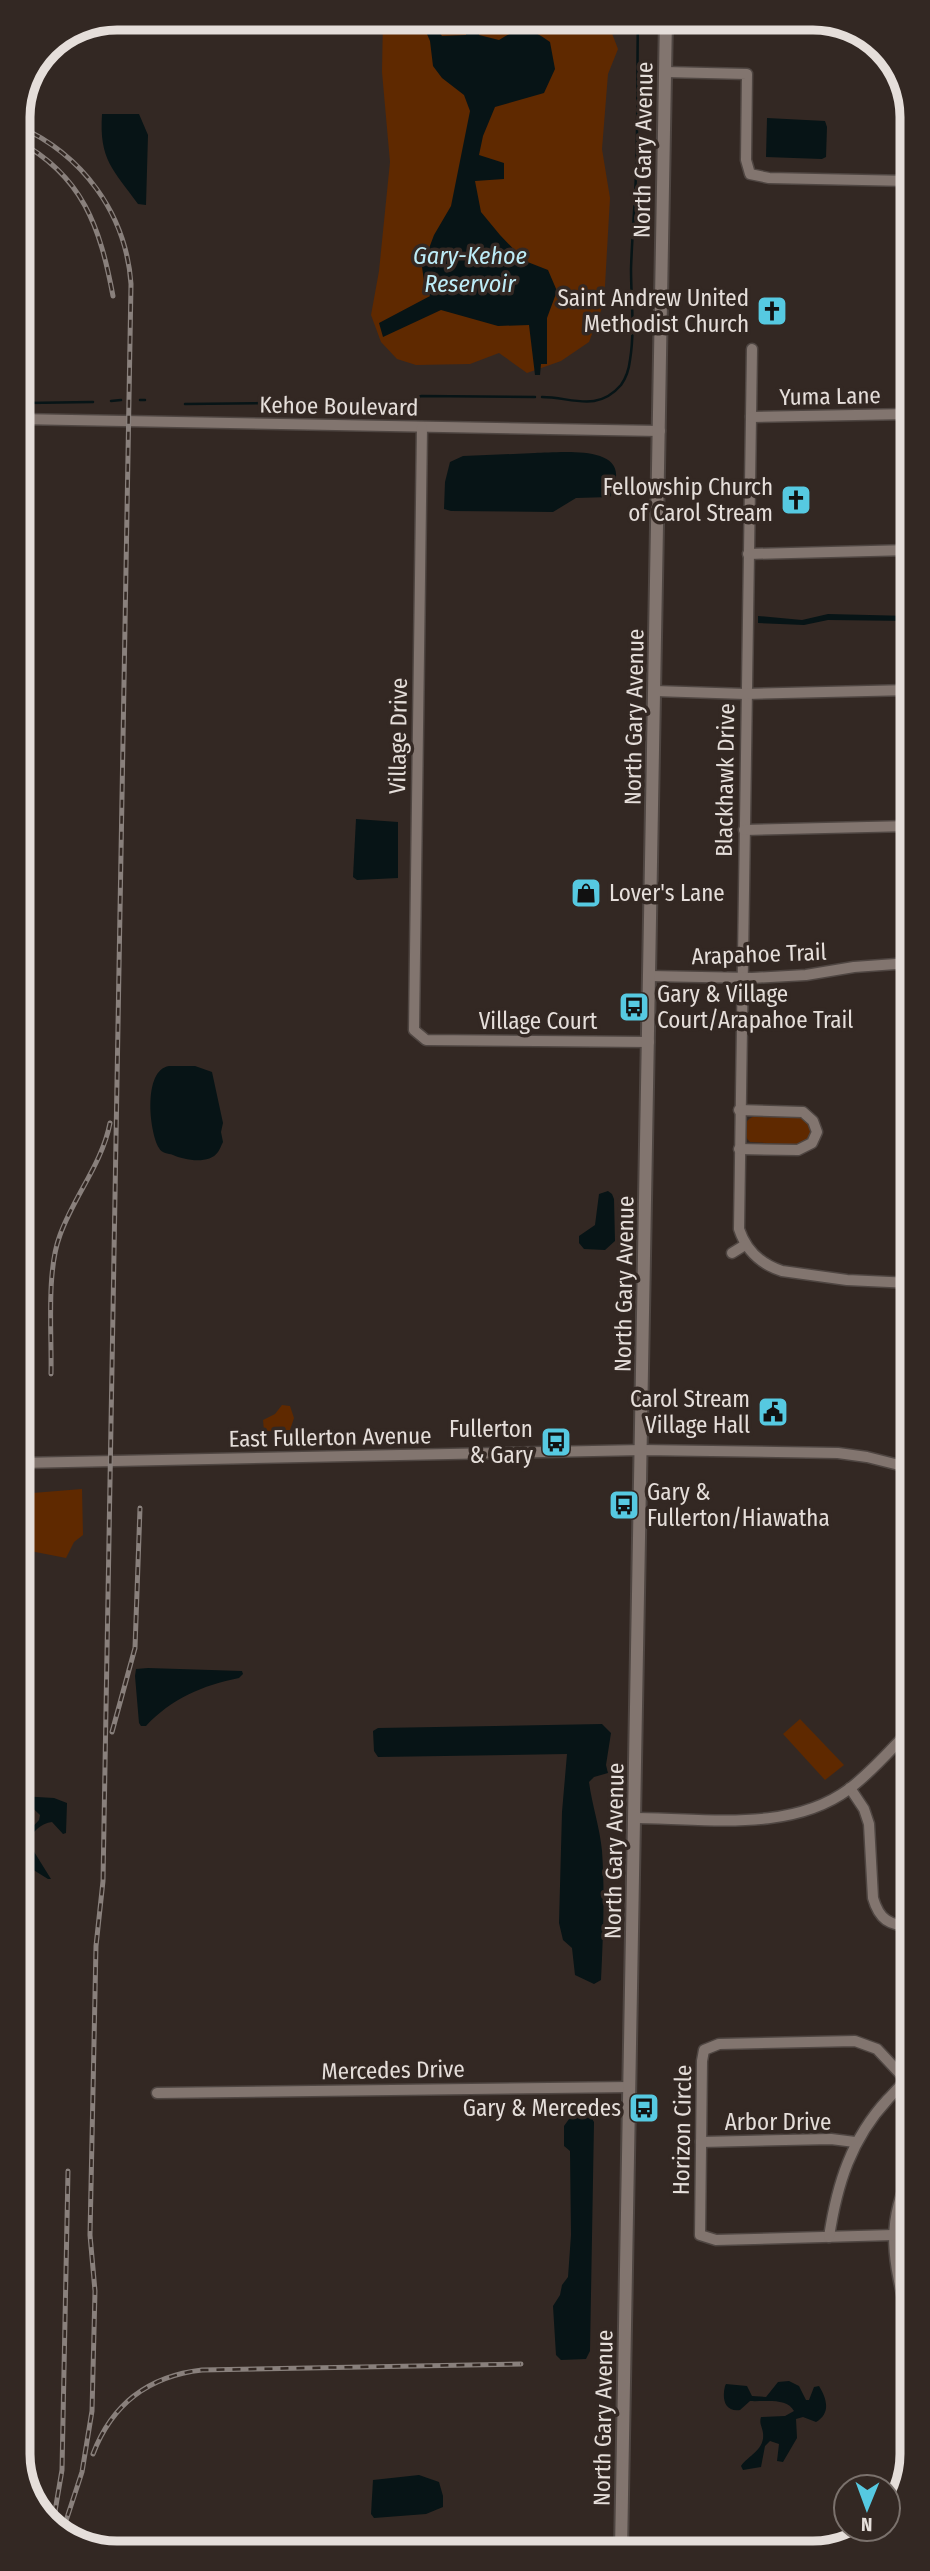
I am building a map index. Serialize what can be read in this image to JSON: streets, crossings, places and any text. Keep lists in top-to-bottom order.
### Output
{
  "streets": {
    "street": [
      "North Gary Avenue",
      "Yuma Lane",
      "Kehoe Boulevard",
      "Village Drive",
      "Blackhawk Drive",
      "Arapahoe Trail",
      "Village Court",
      "East Fullerton Avenue",
      "Mercedes Drive",
      "Arbor Drive",
      "Horizon Circle"
    ]
  },
  "crossings": [
    ["North Gary Avenue", "Kehoe Boulevard"],
    ["North Gary Avenue", "Arapahoe Trail"],
    ["North Gary Avenue", "Village Court"],
    ["North Gary Avenue", "East Fullerton Avenue"],
    ["North Gary Avenue", "Mercedes Drive"],
    ["Yuma Lane", "Blackhawk Drive"],
    ["Kehoe Boulevard", "Village Drive"],
    ["Village Drive", "Village Court"],
    ["Blackhawk Drive", "Arapahoe Trail"],
    ["Arbor Drive", "Horizon Circle"]
  ],
  "water": ["Gary-Kehoe Reservoir"],
  "places": {
    "church": ["Saint Andrew United Methodist Church", "Fellowship Church of Carol Stream"],
    "shop": ["Lover's Lane"],
    "bus stop": [
      "Gary & Village Court/Arapahoe Trail",
      "Fullerton & Gary",
      "Gary & Fullerton/Hiawatha",
      "Gary & Mercedes"
    ],
    "public building": ["Carol Stream Village Hall"]
  },
  "north": "bottom"
}
